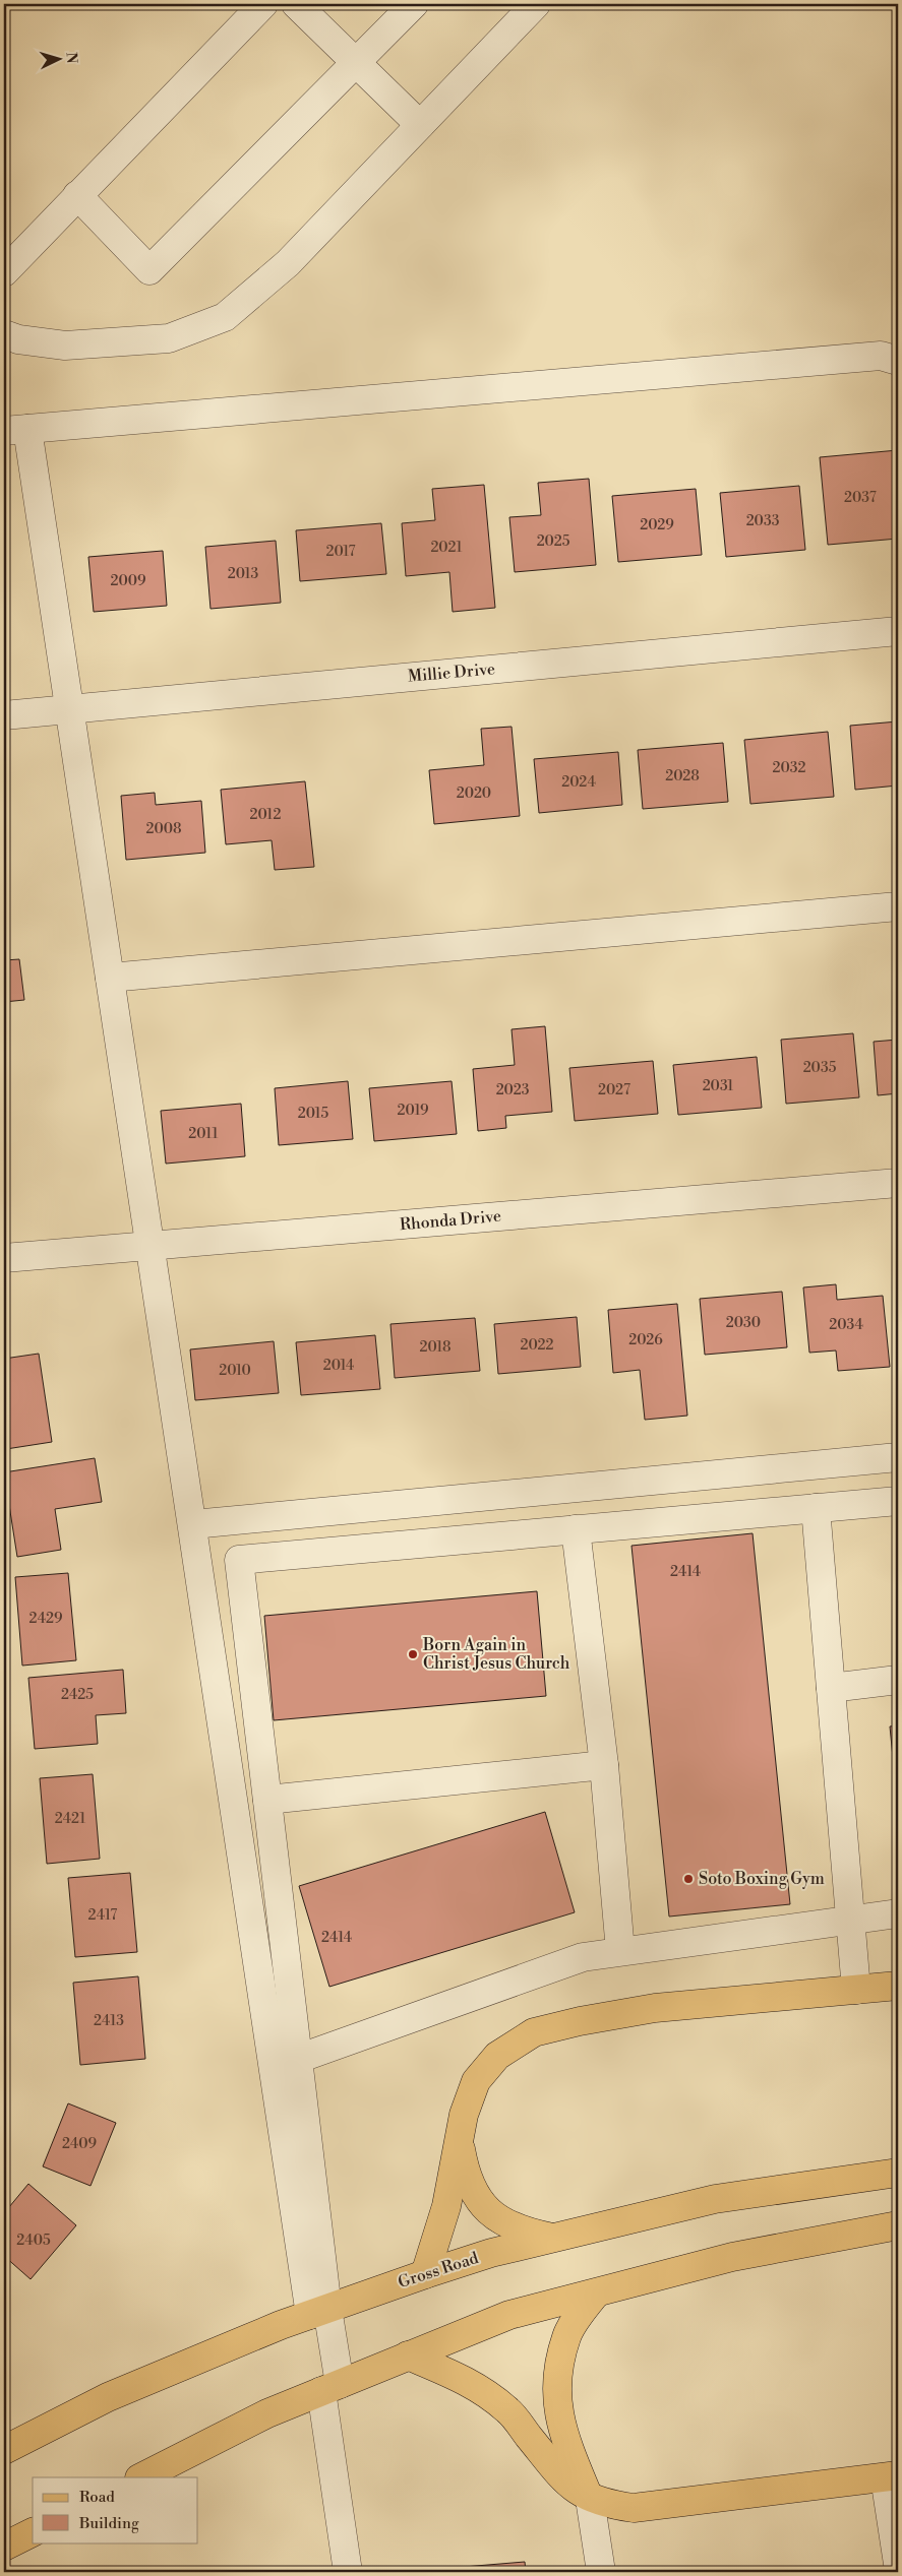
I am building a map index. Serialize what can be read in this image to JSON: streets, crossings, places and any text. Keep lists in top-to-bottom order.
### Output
{
  "streets": {
    "main road": ["Gross Road"],
    "street": ["Millie Drive", "Rhonda Drive"]
  },
  "places": ["Born Again in Christ Jesus Church", "Soto Boxing Gym"],
  "house_numbers": [
    "2037",
    "2033",
    "2029",
    "2025",
    "2021",
    "2017",
    "2013",
    "2009",
    "2032",
    "2028",
    "2024",
    "2020",
    "2012",
    "2008",
    "2035",
    "2031",
    "2023",
    "2027",
    "2019",
    "2015",
    "2011",
    "2030",
    "2034",
    "2026",
    "2022",
    "2018",
    "2014",
    "2010",
    "2414",
    "2429",
    "2425",
    "2421",
    "2417",
    "2414",
    "2413",
    "2409",
    "2405"
  ],
  "legend": ["Road", "Building"],
  "north": "right"
}
